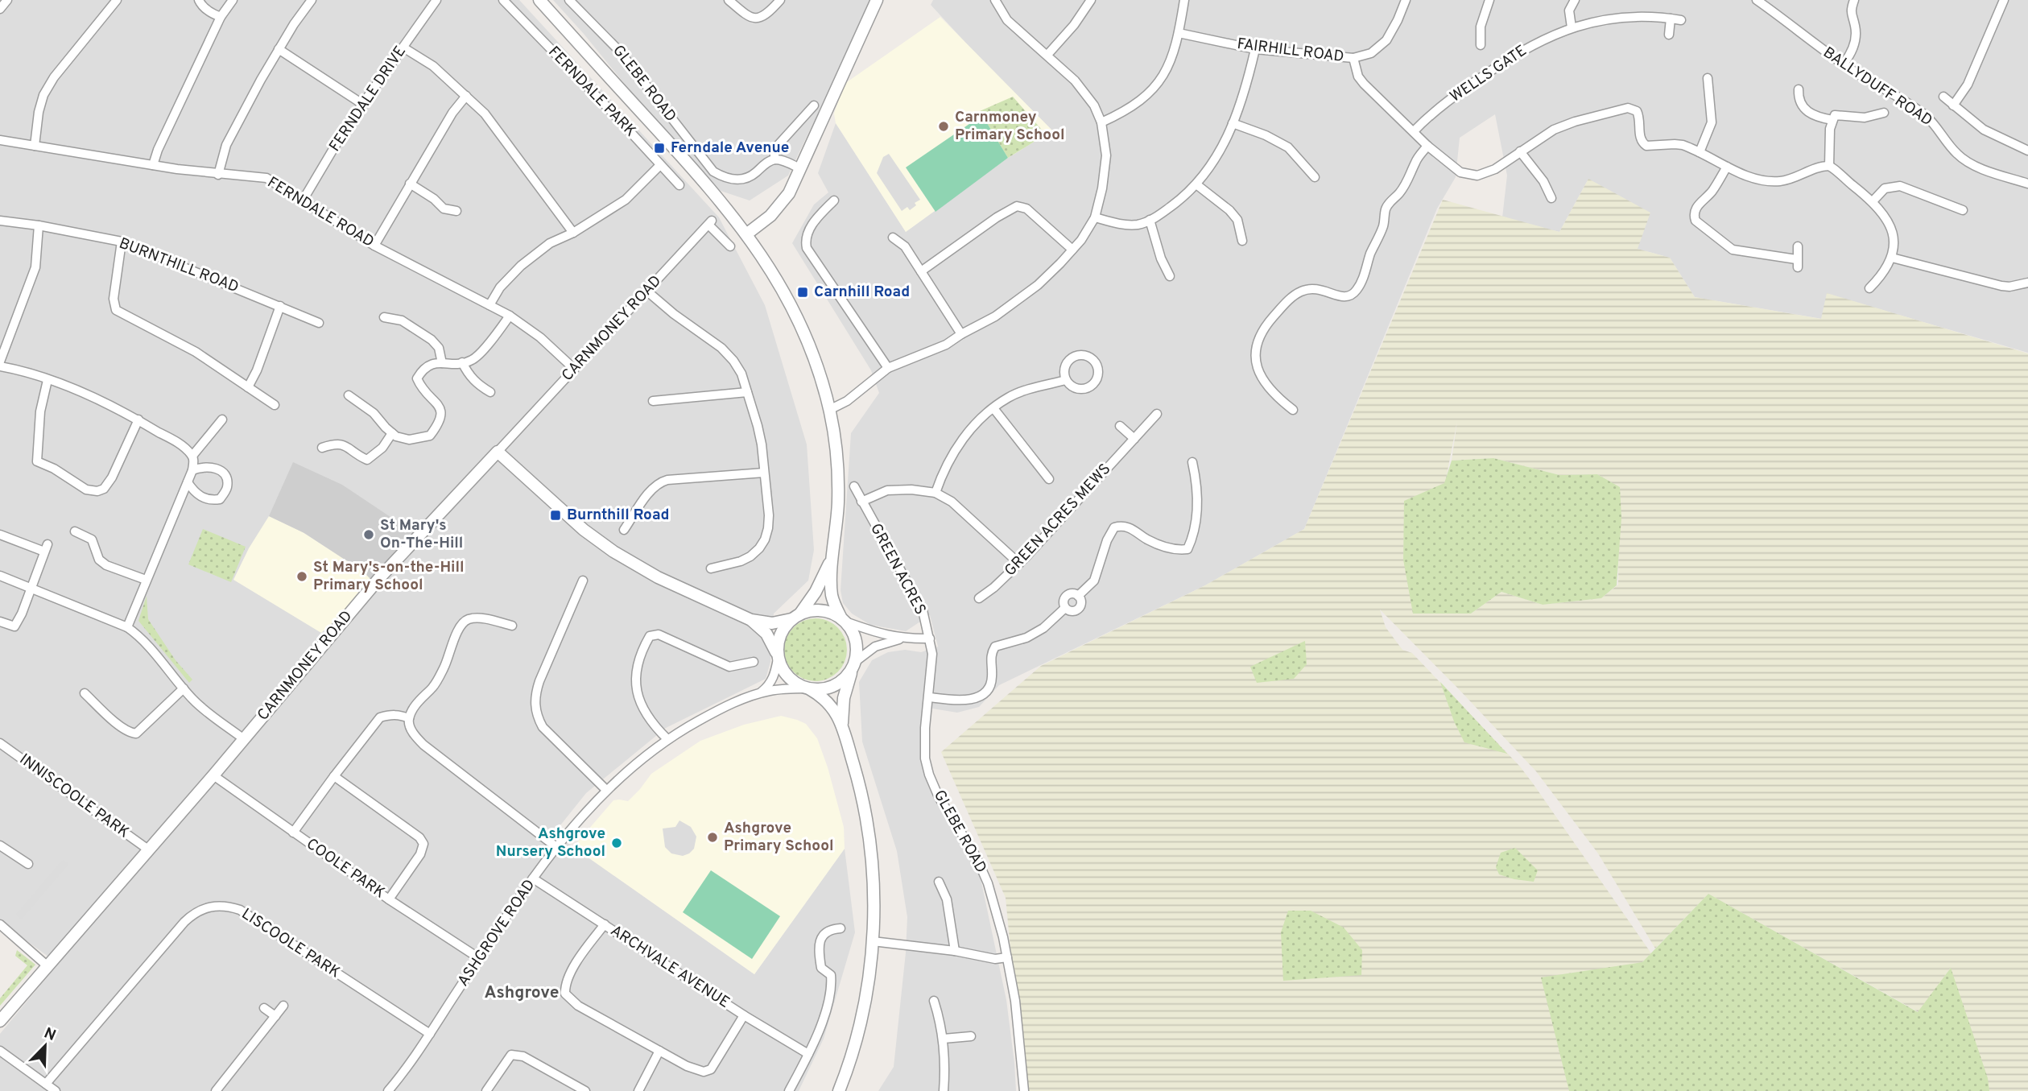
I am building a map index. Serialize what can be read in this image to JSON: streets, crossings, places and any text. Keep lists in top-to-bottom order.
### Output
{
  "streets": {
    "street": [
      "FAIRHILL ROAD",
      "WELLS GATE",
      "GLEBE ROAD",
      "BALLYDUFF ROAD",
      "FERNDALE PARK",
      "FERNDALE DRIVE",
      "FERNDALE ROAD",
      "BURNTHILL ROAD",
      "CARNMONEY ROAD",
      "GREEN ACRES MEWS",
      "GREEN ACRES",
      "INNISCOOLE PARK",
      "COOLE PARK",
      "ASHGROVE ROAD",
      "LISCOOLE PARK",
      "ARCHVALE AVENUE"
    ]
  },
  "crossings": [
    ["GLEBE ROAD", "GREEN ACRES"],
    ["FERNDALE DRIVE", "FERNDALE ROAD"],
    ["FERNDALE ROAD", "CARNMONEY ROAD"],
    ["CARNMONEY ROAD", "INNISCOOLE PARK"],
    ["CARNMONEY ROAD", "COOLE PARK"],
    ["COOLE PARK", "ASHGROVE ROAD"],
    ["ASHGROVE ROAD", "LISCOOLE PARK"],
    ["ASHGROVE ROAD", "ARCHVALE AVENUE"]
  ],
  "districts": ["Ashgrove"],
  "places": {
    "other": [
      "Carnmoney Primary School",
      "St Mary's On-The-Hill",
      "St Mary's-on-the-Hill Primary School",
      "Ashgrove Primary School",
      "Ashgrove Nursery School"
    ],
    "transit": ["Ferndale Avenue", "Carnhill Road", "Burnthill Road"]
  },
  "north": "top right"
}
